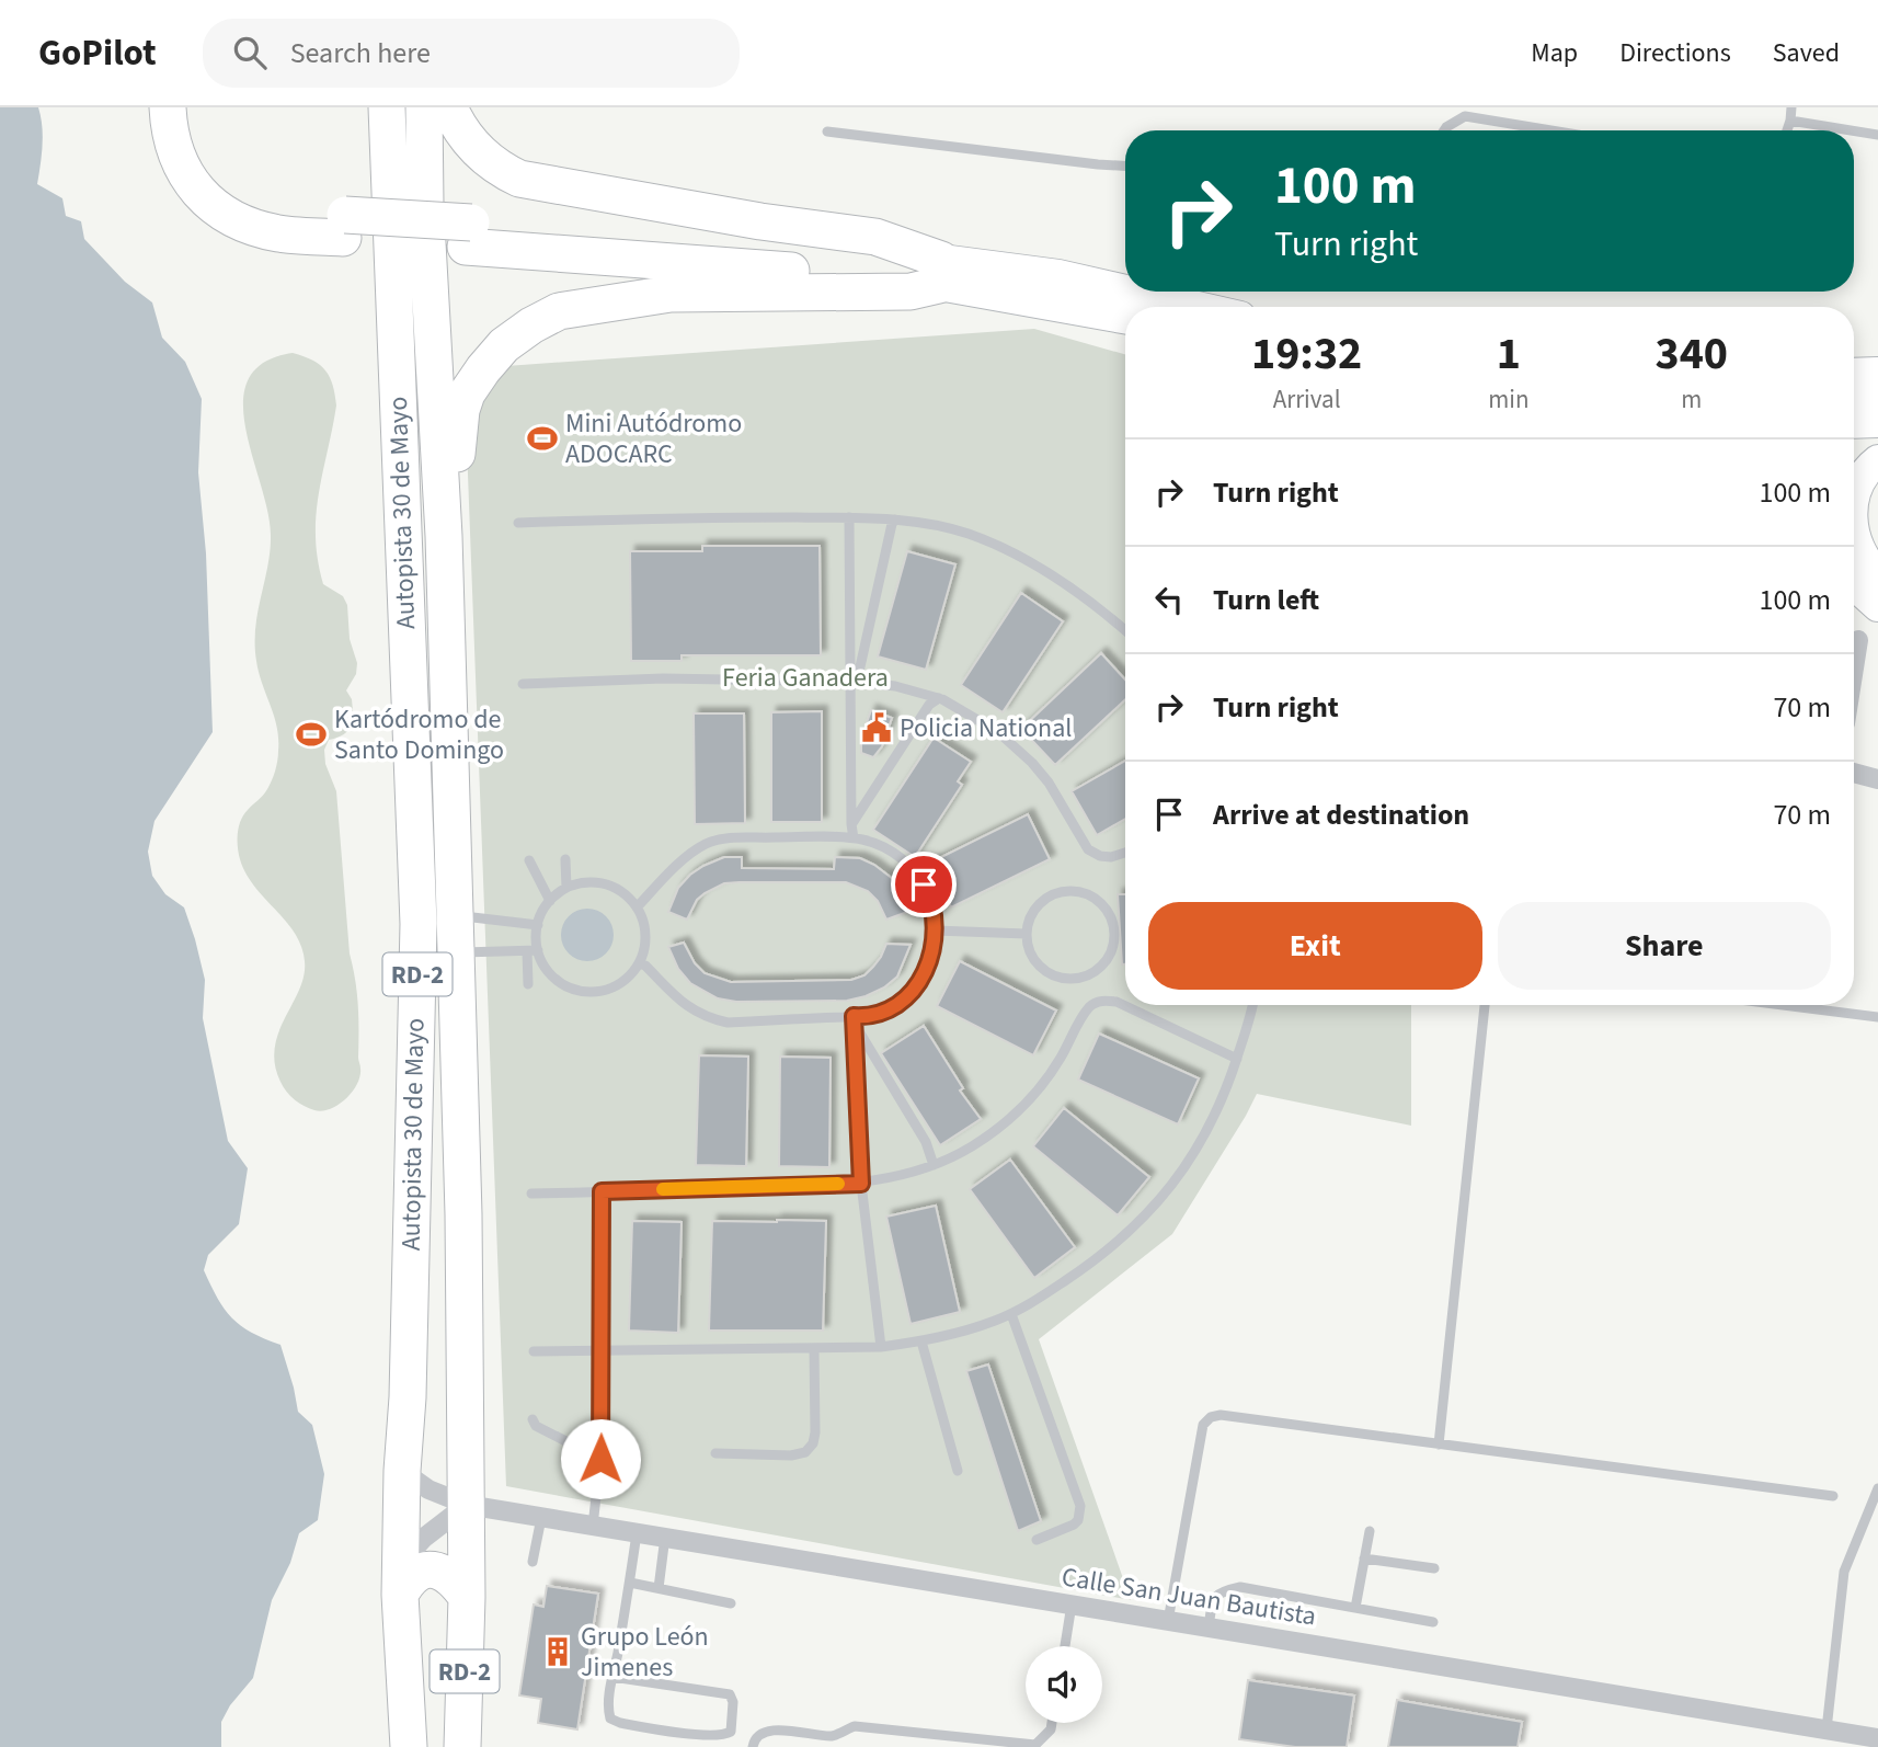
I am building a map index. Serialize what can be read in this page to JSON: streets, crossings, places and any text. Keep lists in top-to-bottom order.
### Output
{
  "streets": {
    "highway": ["Autopista 30 de Mayo", "RD-2"],
    "street": ["Calle San Juan Bautista"]
  },
  "crossings": [
    ["Autopista 30 de Mayo", "Calle San Juan Bautista"]
  ],
  "parks": ["Feria Ganadera"],
  "places": {
    "sports": ["Mini Autódromo ADOCARC", "Kartódromo de Santo Domingo"],
    "public building": ["Policia National"],
    "building": ["Grupo León Jimenes"]
  },
  "page": {
    "header": "GoPilot",
    "search": "Search here",
    "nav": ["Map", "Directions", "Saved"],
    "turn": ["100 m", "Turn right"],
    "eta": [
      "19:32",
      "Arrival",
      "1",
      "min",
      "340",
      "m"
    ],
    "list": [
      {
        "name": "Turn right",
        "value": "100 m"
      },
      {
        "name": "Turn left",
        "value": "100 m"
      },
      {
        "name": "Turn right",
        "value": "70 m"
      },
      {
        "name": "Arrive at destination",
        "value": "70 m"
      }
    ],
    "buttons": ["Exit", "Share"]
  }
}
